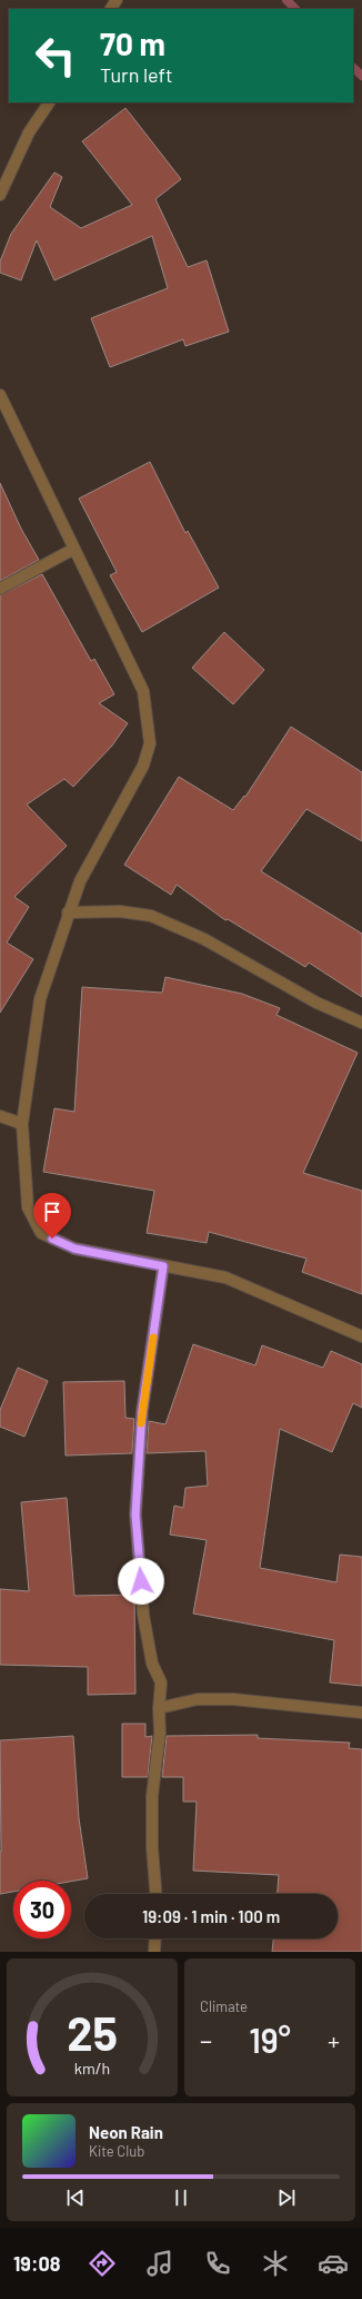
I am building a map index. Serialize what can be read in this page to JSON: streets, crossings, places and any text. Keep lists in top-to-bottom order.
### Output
{
  "page": {
    "turn": ["70 m", "Turn left"],
    "limit": "30",
    "trip": "19:09 · 1 min · 100 m",
    "tile": "Climate",
    "heat": ["−", "19°", "+"],
    "song": ["Neon Rain", "Kite Club"],
    "tabs": "19:08",
    "gauge": ["25", "km/h"]
  }
}
